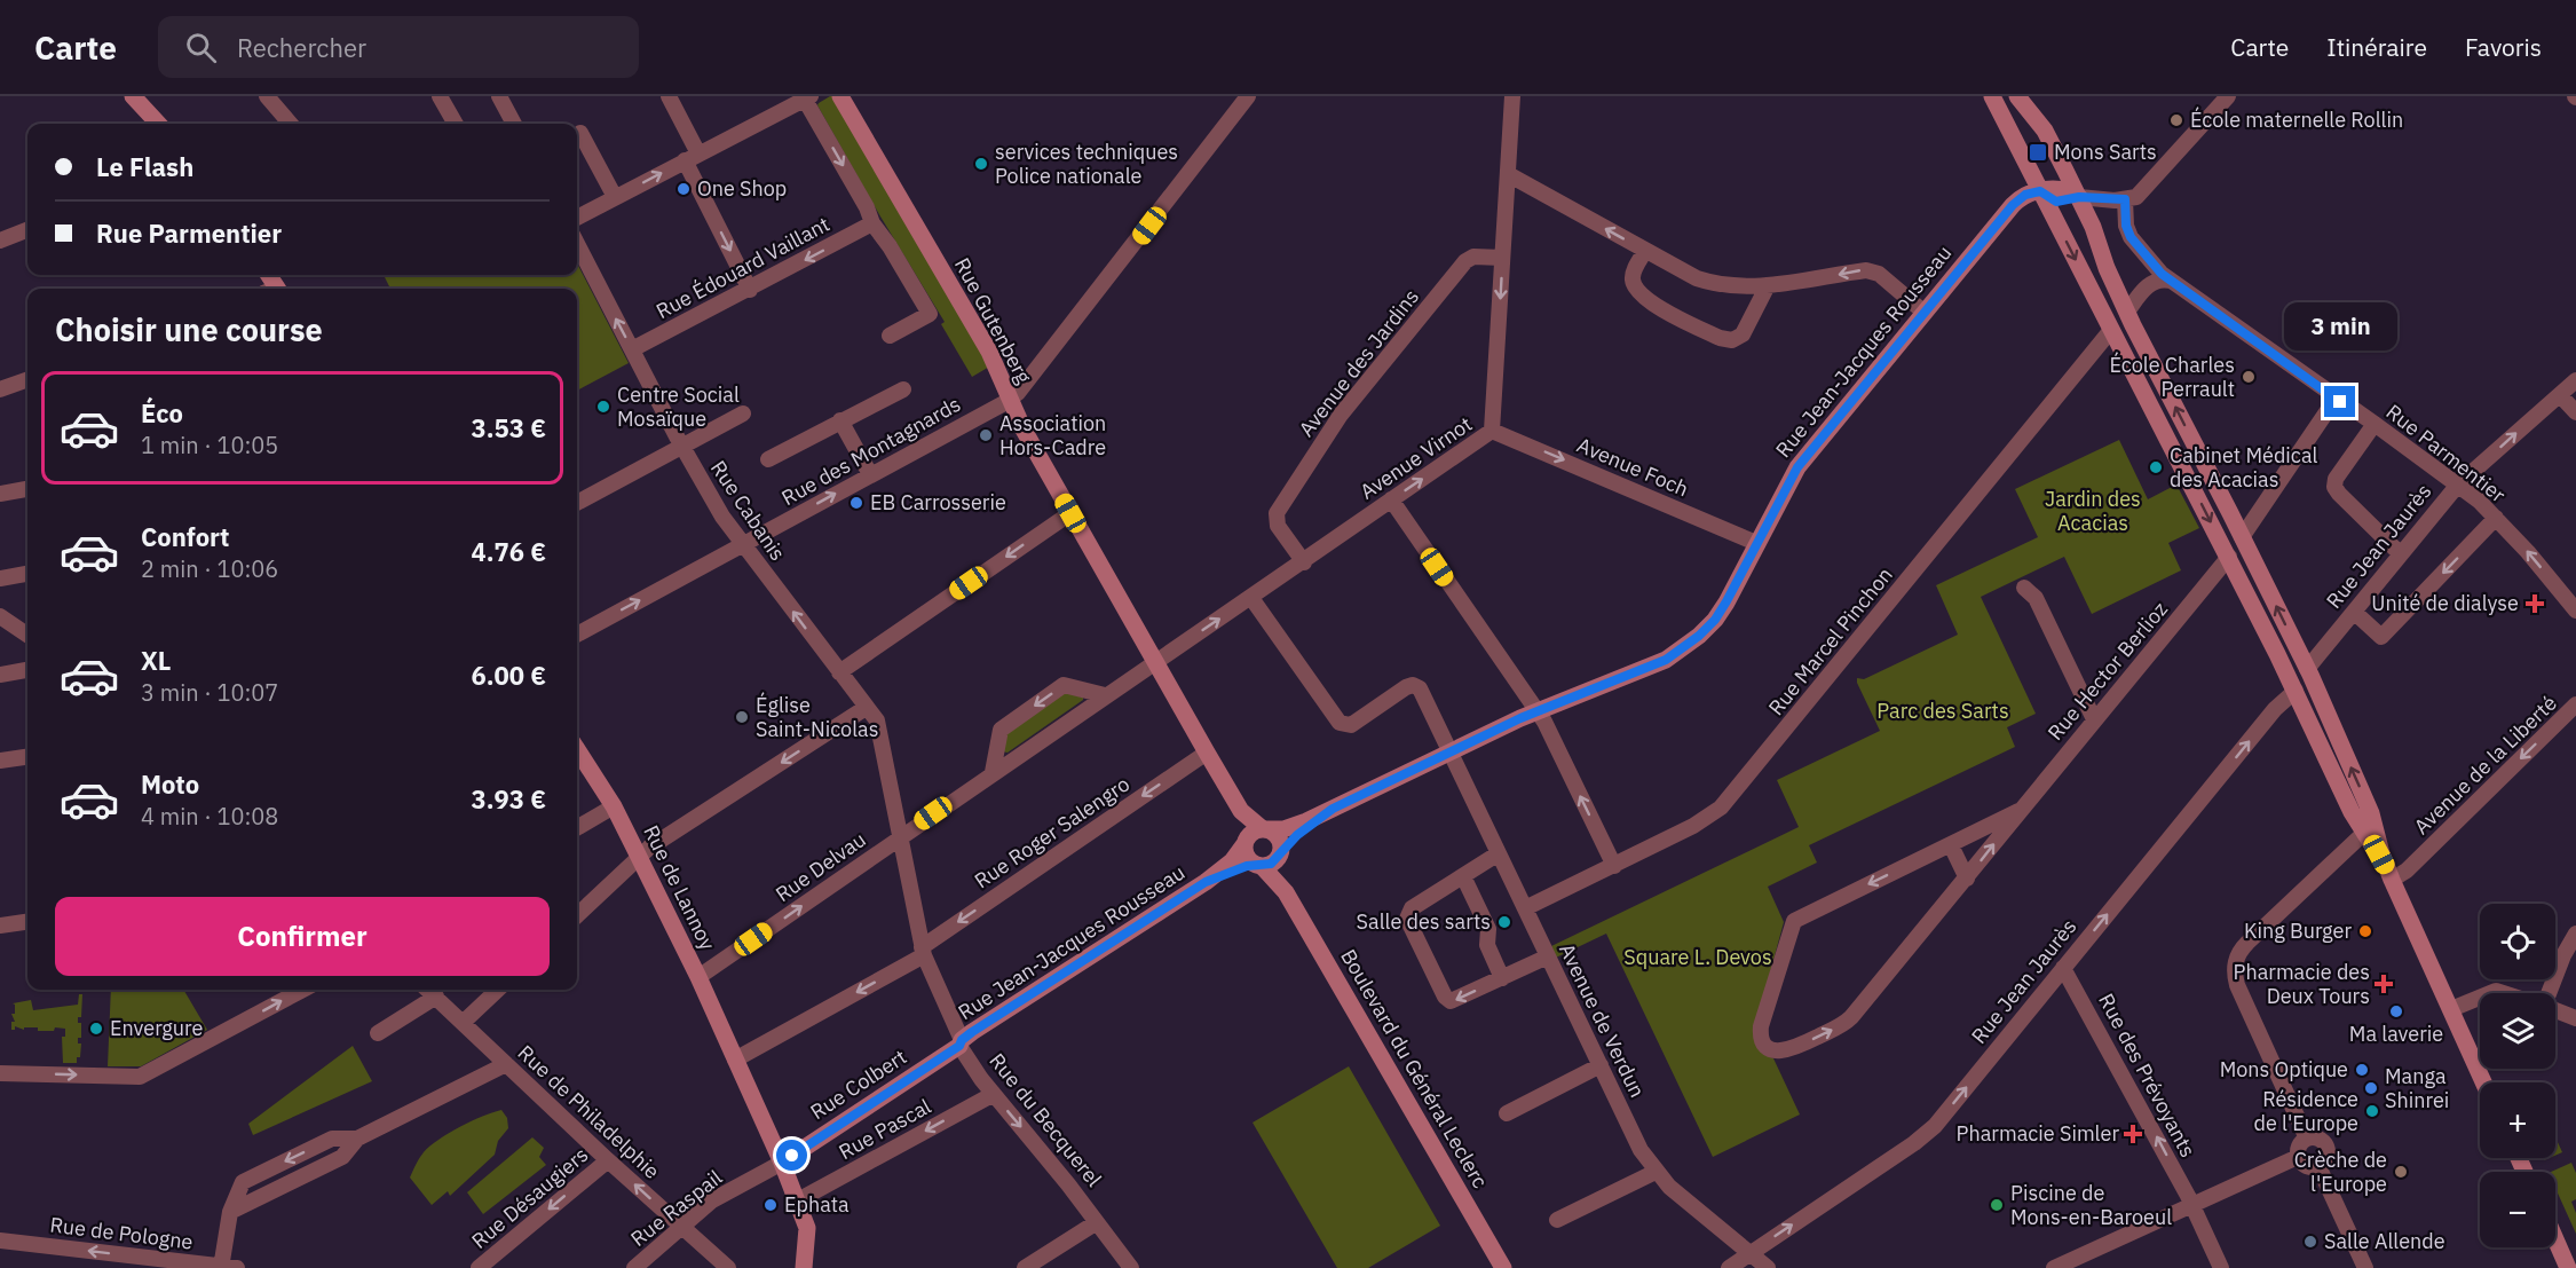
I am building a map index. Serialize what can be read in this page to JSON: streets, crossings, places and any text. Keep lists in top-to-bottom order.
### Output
{
  "streets": {
    "street": [
      "Rue Édouard Vaillant",
      "Rue Gutenberg",
      "Rue Jean-Jacques Rousseau",
      "Avenue des Jardins",
      "Rue des Montagnards",
      "Rue Parmentier",
      "Avenue Virnot",
      "Avenue Foch",
      "Rue Cabanis",
      "Rue Jean Jaurès",
      "Rue Marcel Pinchon",
      "Rue Hector Berlioz",
      "Avenue de la Liberté",
      "Rue Roger Salengro",
      "Rue Delvau",
      "Rue de Lannoy",
      "Avenue de Verdun",
      "Boulevard du Général Leclerc",
      "Rue des Prévoyants",
      "Rue Colbert",
      "Rue de Philadelphie",
      "Rue du Becquerel",
      "Rue Pascal",
      "Rue Désaugiers",
      "Rue Raspail",
      "Rue de Pologne"
    ]
  },
  "crossings": [
    ["Rue Édouard Vaillant", "Rue Cabanis"],
    ["Rue Gutenberg", "Rue des Montagnards"],
    ["Rue Gutenberg", "Avenue Virnot"],
    ["Rue Jean-Jacques Rousseau", "Avenue Foch"],
    ["Rue Jean-Jacques Rousseau", "Avenue de Verdun"],
    ["Rue Jean-Jacques Rousseau", "Boulevard du Général Leclerc"],
    ["Rue Jean-Jacques Rousseau", "Rue Colbert"],
    ["Rue Jean-Jacques Rousseau", "Rue du Becquerel"],
    ["Avenue des Jardins", "Avenue Virnot"],
    ["Rue des Montagnards", "Rue Cabanis"],
    ["Rue Parmentier", "Rue Jean Jaurès"],
    ["Avenue Virnot", "Avenue Foch"],
    ["Avenue Virnot", "Rue Delvau"],
    ["Avenue Virnot", "Avenue de Verdun"],
    ["Rue Cabanis", "Rue du Becquerel"],
    ["Rue Jean Jaurès", "Avenue de Verdun"],
    ["Rue Jean Jaurès", "Rue des Prévoyants"],
    ["Rue Marcel Pinchon", "Avenue de Verdun"],
    ["Rue Roger Salengro", "Rue de Lannoy"],
    ["Rue Roger Salengro", "Rue du Becquerel"],
    ["Rue Delvau", "Rue de Lannoy"],
    ["Rue Delvau", "Rue du Becquerel"],
    ["Rue de Lannoy", "Rue Colbert"],
    ["Rue de Lannoy", "Rue Pascal"],
    ["Rue de Lannoy", "Rue Raspail"],
    ["Rue Colbert", "Rue du Becquerel"],
    ["Rue Colbert", "Rue Raspail"],
    ["Rue de Philadelphie", "Rue Désaugiers"],
    ["Rue de Philadelphie", "Rue Raspail"],
    ["Rue du Becquerel", "Rue Pascal"]
  ],
  "one_way": [
    "Rue Édouard Vaillant",
    "Avenue Foch",
    "Rue Jean Jaurès",
    "Avenue de la Liberté",
    "Rue Roger Salengro",
    "Rue des Prévoyants",
    "Rue Pascal",
    "Rue Désaugiers",
    "Rue de Pologne"
  ],
  "parks": ["Jardin des Acacias", "Parc des Sarts", "Square L. Devos"],
  "places": {
    "other": [
      "École maternelle Rollin",
      "services techniques Police nationale",
      "One Shop",
      "École Charles Perrault",
      "Centre Social Mosaïque",
      "Association Hors-Cadre",
      "Cabinet Médical des Acacias",
      "EB Carrosserie",
      "Église Saint-Nicolas",
      "Salle des sarts",
      "King Burger",
      "Ma laverie",
      "Envergure",
      "Mons Optique",
      "Manga Shinrei",
      "Résidence de l'Europe",
      "Crèche de l'Europe",
      "Ephata",
      "Piscine de Mons-en-Baroeul",
      "Salle Allende"
    ],
    "transit": ["Mons Sarts"],
    "health": ["Unité de dialyse", "Pharmacie des Deux Tours", "Pharmacie Simler"]
  },
  "page": {
    "header": "Carte",
    "search": "Rechercher",
    "nav": ["Carte", "Itinéraire", "Favoris"],
    "banner": ["Le Flash", "Rue Parmentier"],
    "heading": "Choisir une course",
    "bubble": "3 min",
    "list": [
      {
        "name": "Éco",
        "note": "1 min · 10:05",
        "value": "3.53 €"
      },
      {
        "name": "Confort",
        "note": "2 min · 10:06",
        "value": "4.76 €"
      },
      {
        "name": "XL",
        "note": "3 min · 10:07",
        "value": "6.00 €"
      },
      {
        "name": "Moto",
        "note": "4 min · 10:08",
        "value": "3.93 €"
      }
    ],
    "buttons": "Confirmer",
    "map_buttons": ["+", "−"]
  }
}
